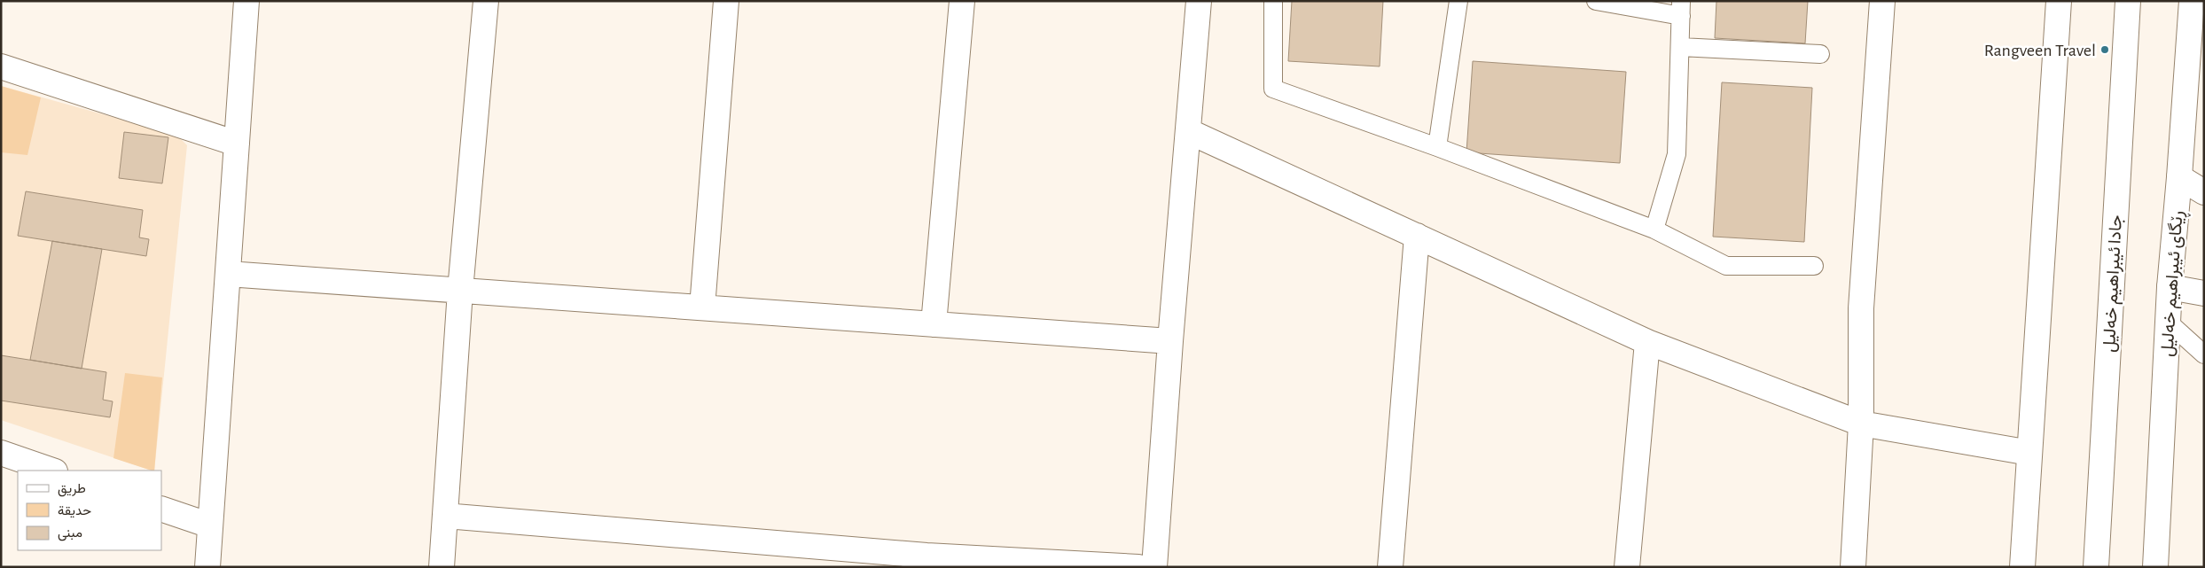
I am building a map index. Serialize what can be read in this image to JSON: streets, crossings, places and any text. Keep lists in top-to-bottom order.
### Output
{
  "streets": {
    "main road": ["جادا ئیبراهیم خەلیل", "ڕێگای ئیبراهیم خەلیل"]
  },
  "places": ["Rangveen Travel"],
  "legend": ["طريق", "حديقة", "مبنى"]
}
